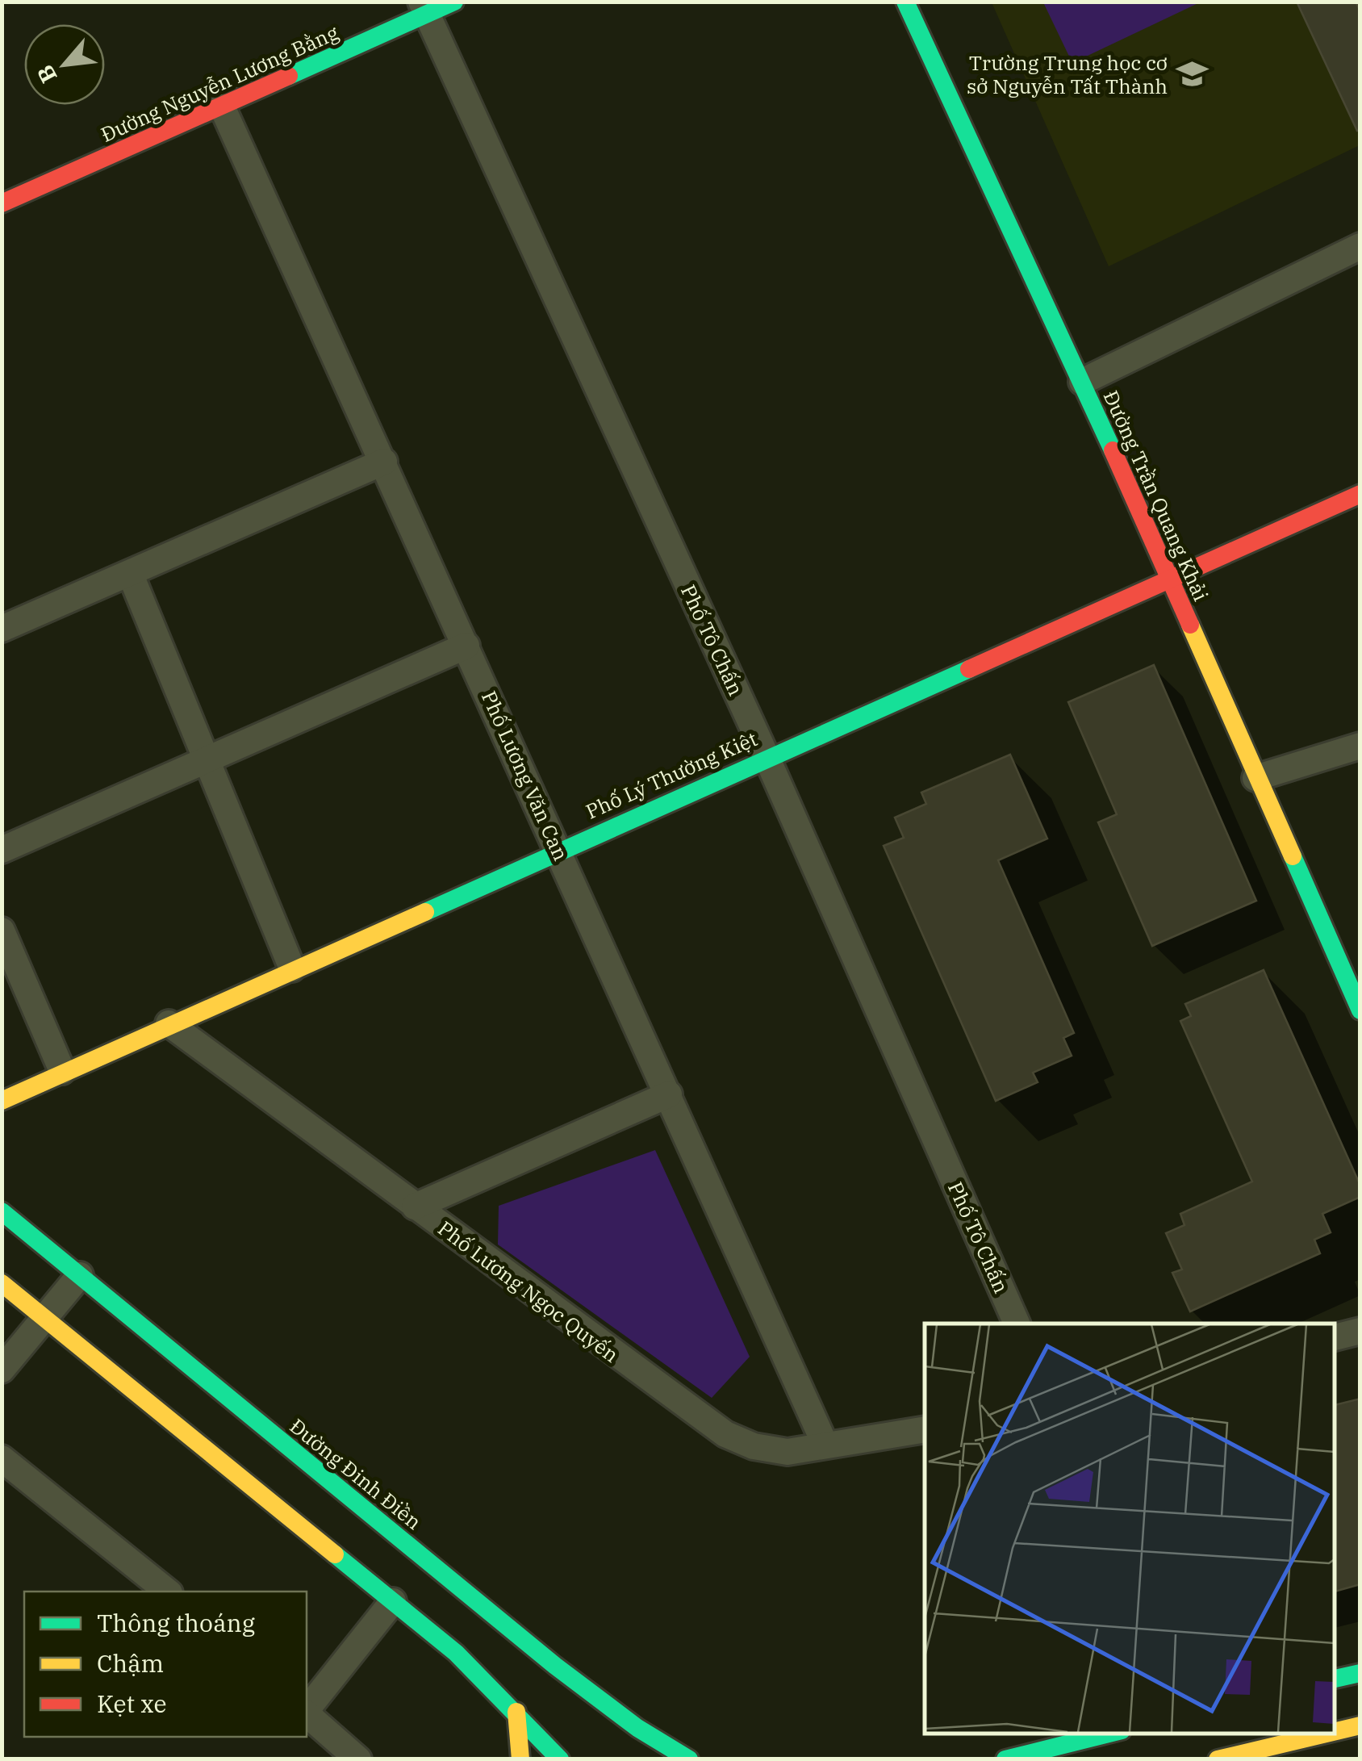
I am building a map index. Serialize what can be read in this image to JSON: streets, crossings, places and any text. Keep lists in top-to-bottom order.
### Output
{
  "streets": {
    "main road": [
      "Đường Nguyễn Lương Bằng",
      "Đường Trần Quang Khải",
      "Phố Lý Thường Kiệt",
      "Đường Đinh Điền"
    ],
    "street": ["Phố Tô Chấn", "Phố Lương Văn Can", "Phố Lương Ngọc Quyến"]
  },
  "crossings": [
    ["Đường Nguyễn Lương Bằng", "Phố Tô Chấn"],
    ["Đường Nguyễn Lương Bằng", "Phố Lương Văn Can"],
    ["Đường Trần Quang Khải", "Phố Lý Thường Kiệt"],
    ["Phố Tô Chấn", "Phố Lý Thường Kiệt"],
    ["Phố Lý Thường Kiệt", "Phố Lương Văn Can"],
    ["Phố Lý Thường Kiệt", "Phố Lương Ngọc Quyến"],
    ["Phố Lương Văn Can", "Phố Lương Ngọc Quyến"]
  ],
  "places": {
    "school or university": ["Trường Trung học cơ sở Nguyễn Tất Thành"]
  },
  "legend": ["Thông thoáng", "Chậm", "Kẹt xe"],
  "north": "bottom left"
}
